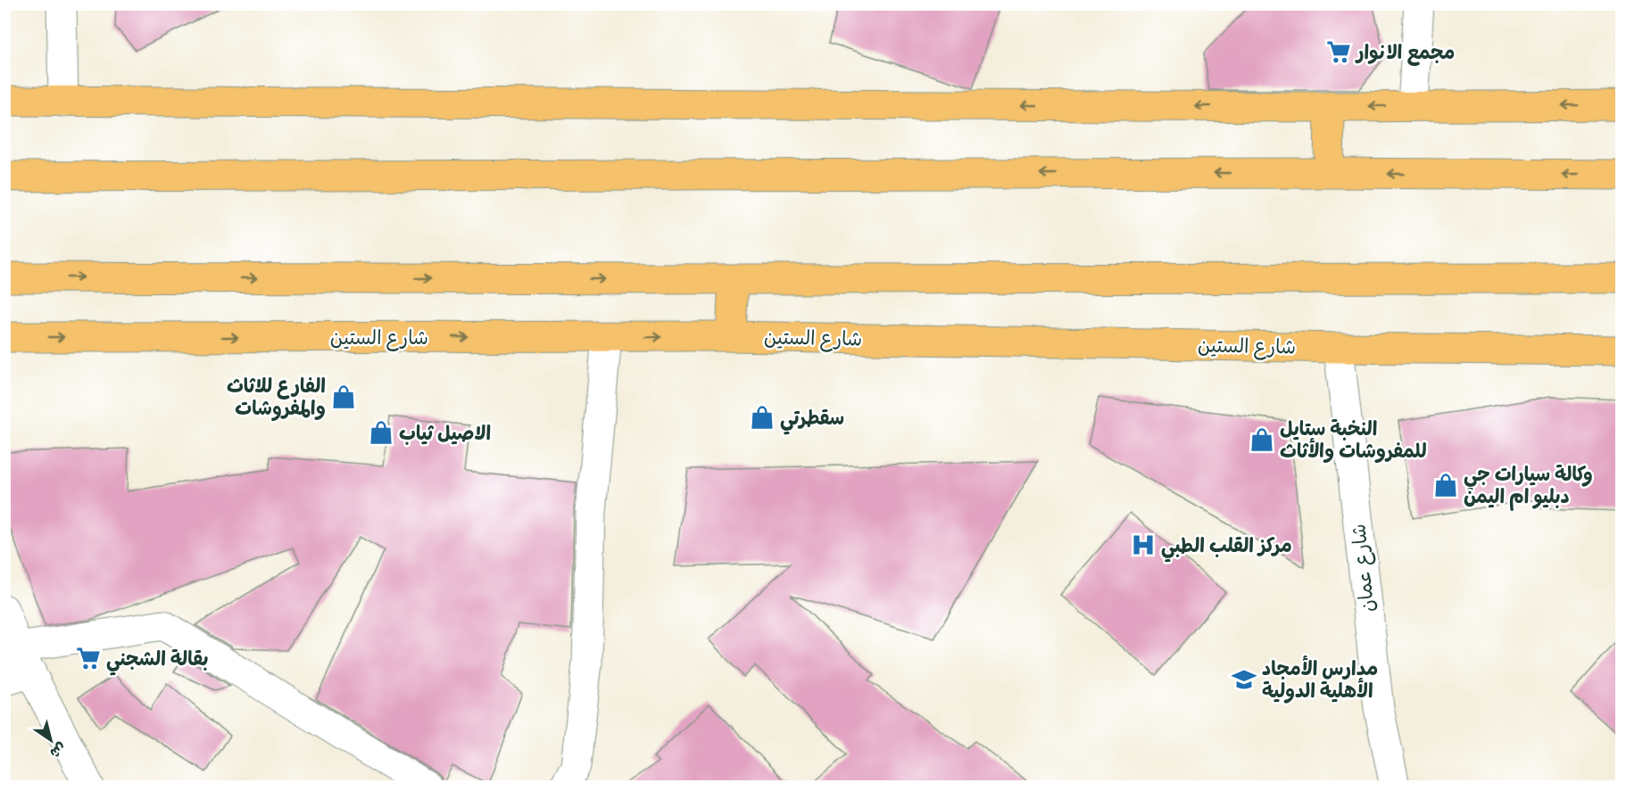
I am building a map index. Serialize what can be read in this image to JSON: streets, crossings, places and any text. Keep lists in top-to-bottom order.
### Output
{
  "streets": {
    "main road": ["شارع الستين"],
    "street": ["شارع عمان"]
  },
  "crossings": [
    ["شارع الستين", "شارع عمان"]
  ],
  "places": {
    "supermarket": ["مجمع الانوار", "بقالة الشجني"],
    "shop": [
      "الفارع للاثاث والمفروشات",
      "سقطرتي",
      "الاصيل ثياب",
      "النخبة ستايل للمفروشات والأثاث",
      "وكالة سيارات جي دبليو ام اليمن"
    ],
    "hospital": ["مركز القلب الطبي"],
    "school or university": ["مدارس الأمجاد الأهلية الدولية"]
  },
  "north": "bottom right"
}
